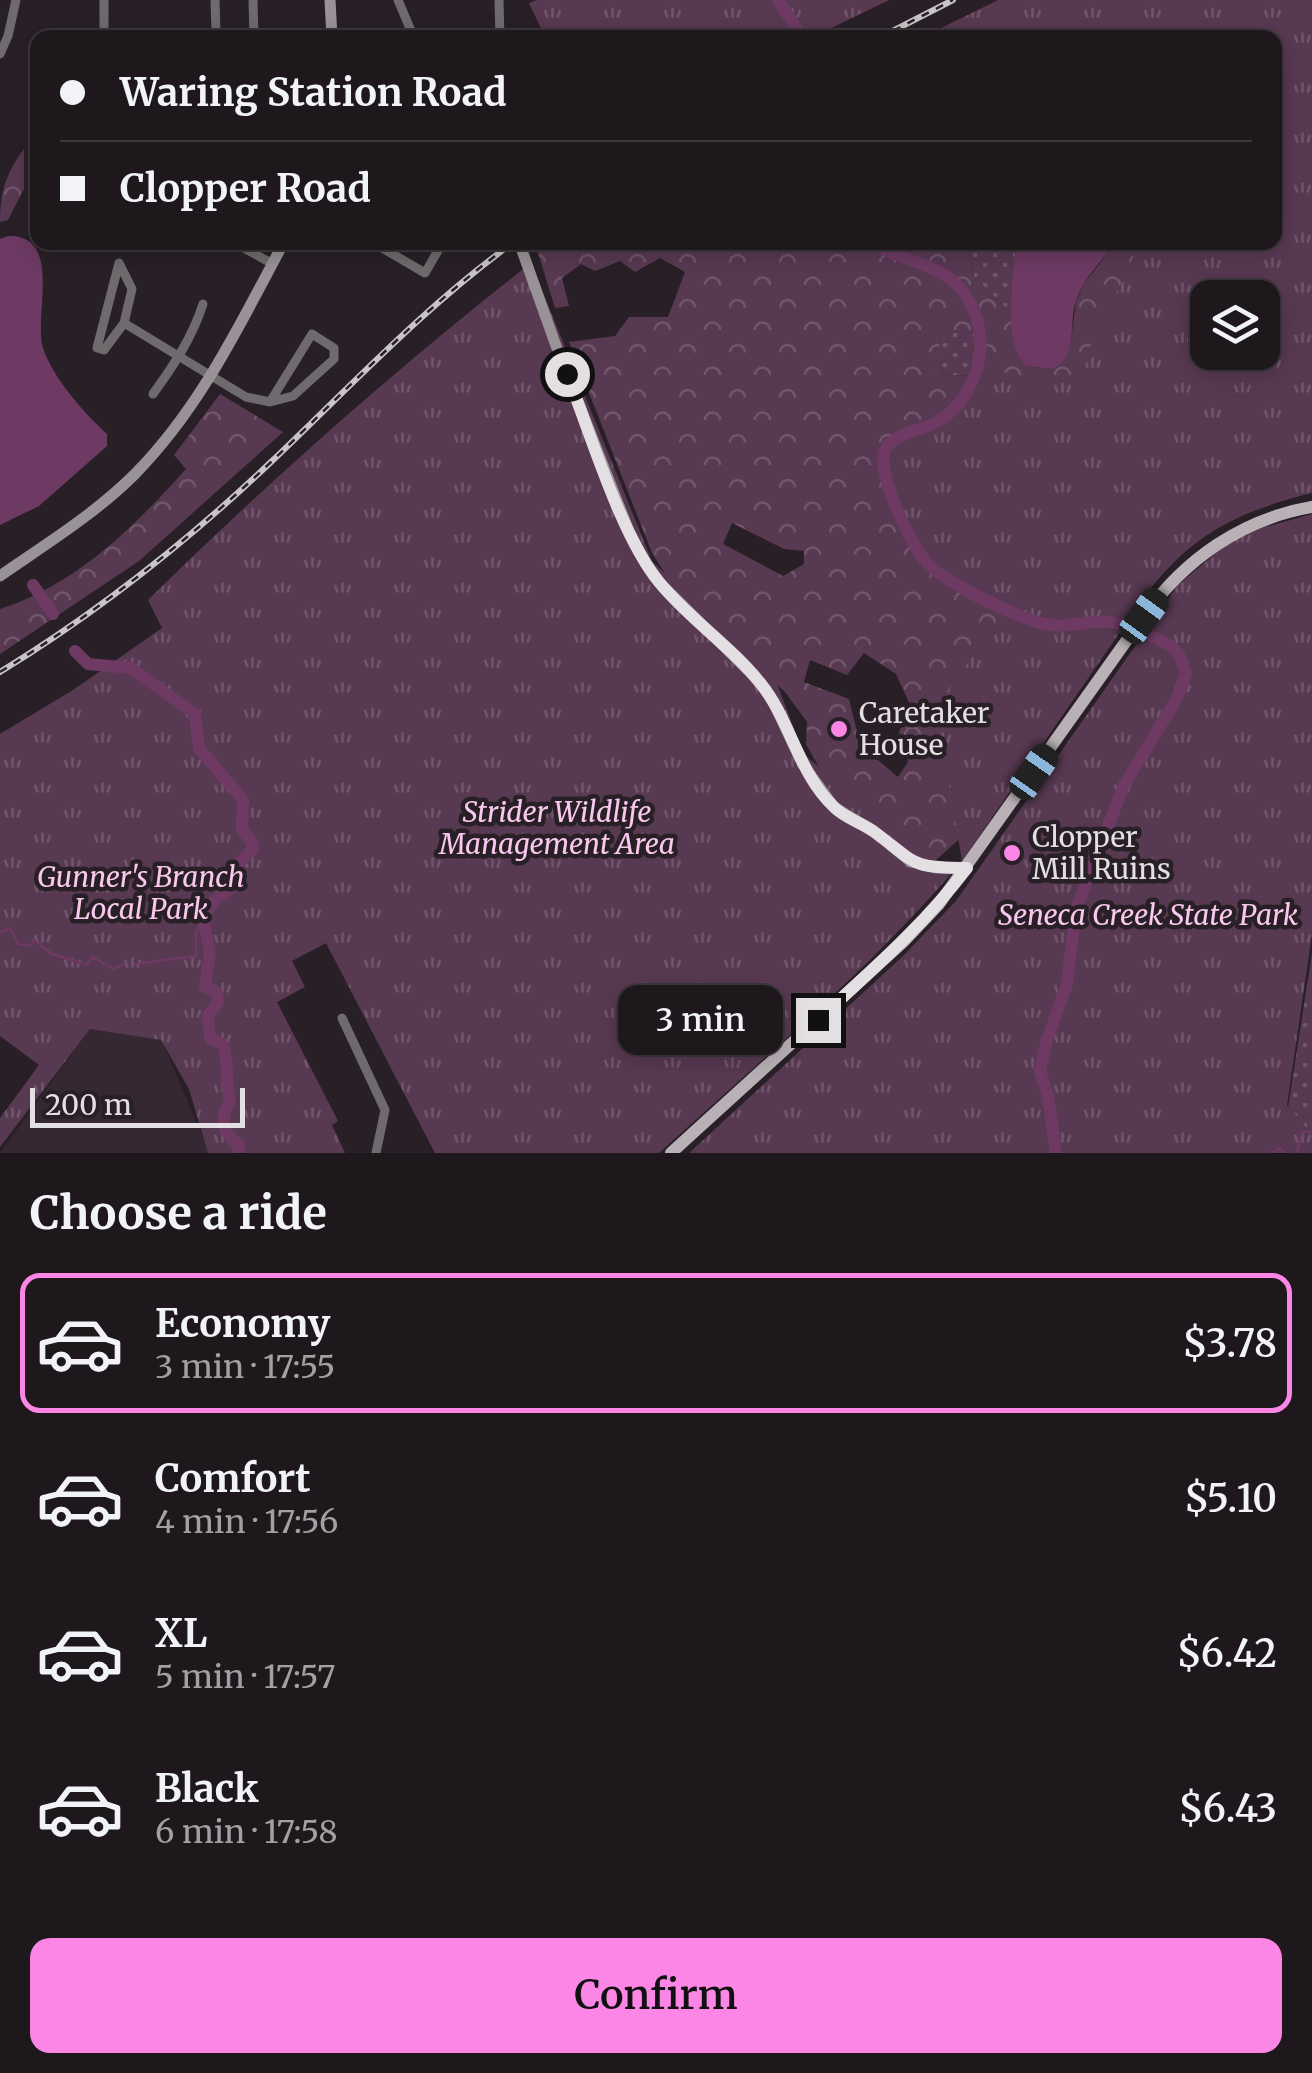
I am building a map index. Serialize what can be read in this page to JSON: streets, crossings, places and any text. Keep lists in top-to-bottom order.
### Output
{
  "parks": ["Strider Wildlife Management Area", "Gunner's Branch Local Park", "Seneca Creek State Park"],
  "places": ["Caretaker House", "Clopper Mill Ruins"],
  "scale_bar": "200 m",
  "page": {
    "banner": ["Waring Station Road", "Clopper Road"],
    "bubble": "3 min",
    "scale": "200 m",
    "heading": "Choose a ride",
    "list": [
      {
        "name": "Economy",
        "note": "3 min · 17:55",
        "value": "$3.78"
      },
      {
        "name": "Comfort",
        "note": "4 min · 17:56",
        "value": "$5.10"
      },
      {
        "name": "XL",
        "note": "5 min · 17:57",
        "value": "$6.42"
      },
      {
        "name": "Black",
        "note": "6 min · 17:58",
        "value": "$6.43"
      }
    ],
    "buttons": "Confirm"
  }
}
